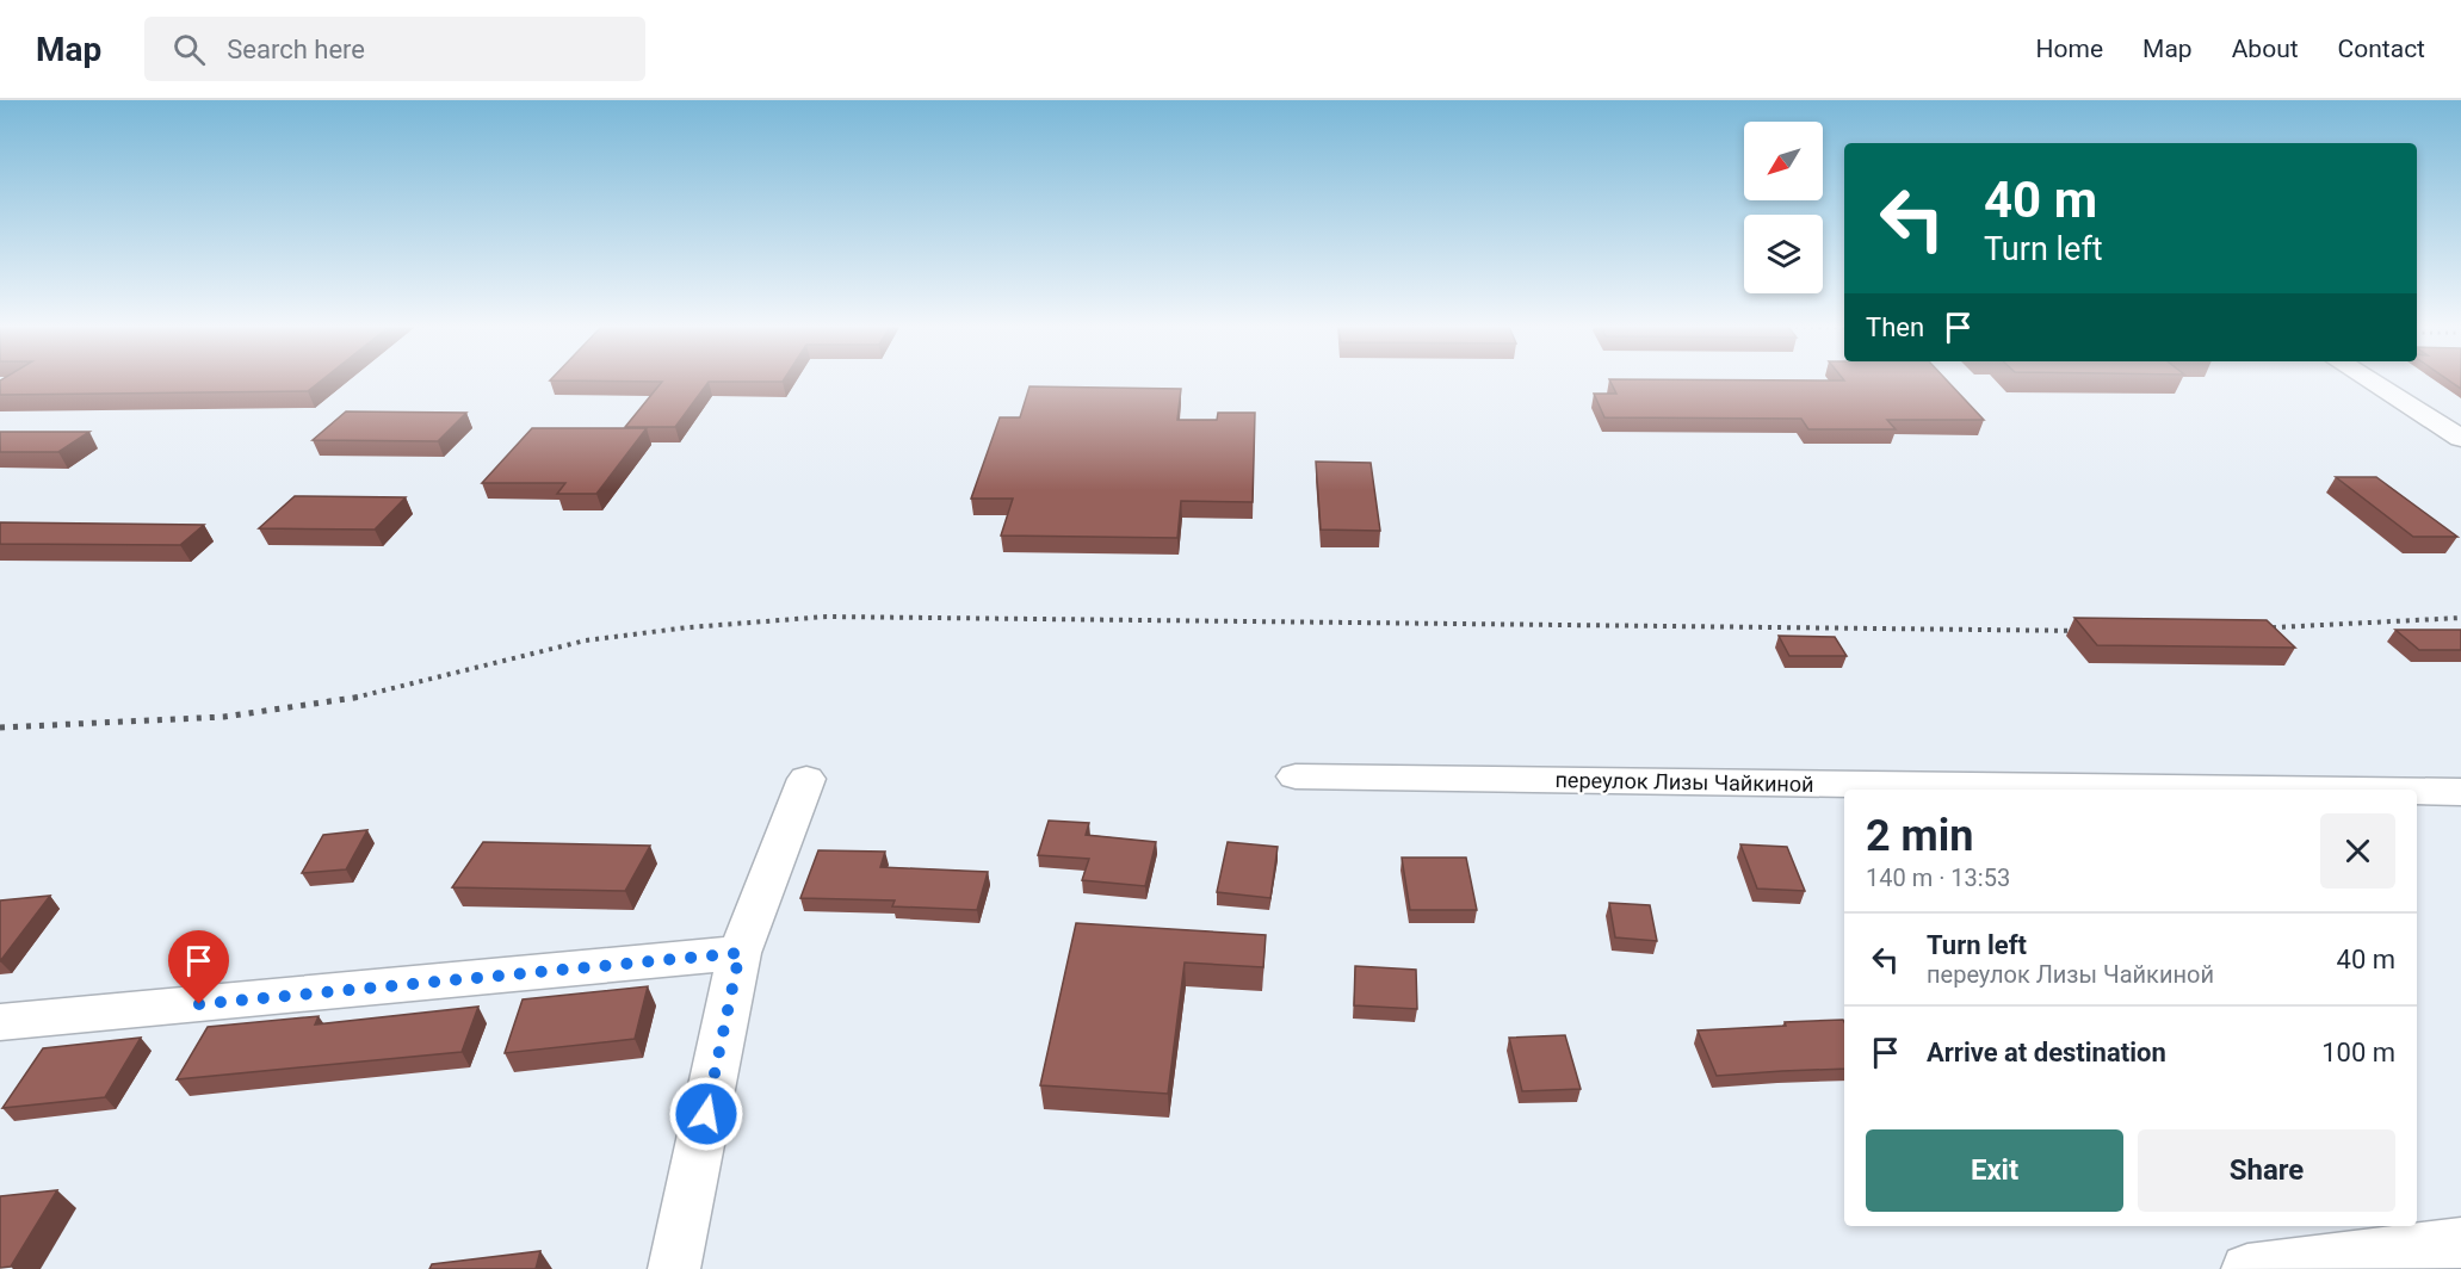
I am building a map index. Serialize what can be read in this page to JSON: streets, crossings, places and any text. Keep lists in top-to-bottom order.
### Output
{
  "streets": {
    "street": ["переулок Лизы Чайкиной"]
  },
  "north": "bottom left",
  "page": {
    "header": "Map",
    "search": "Search here",
    "nav": [
      "Home",
      "Map",
      "About",
      "Contact"
    ],
    "turn": ["40 m", "Turn left"],
    "then": "Then",
    "heading": ["2 min", "140 m · 13:53"],
    "list": [
      {
        "name": "Turn left",
        "note": "переулок Лизы Чайкиной",
        "value": "40 m"
      },
      {
        "name": "Arrive at destination",
        "value": "100 m"
      }
    ],
    "buttons": ["Exit", "Share"]
  }
}
